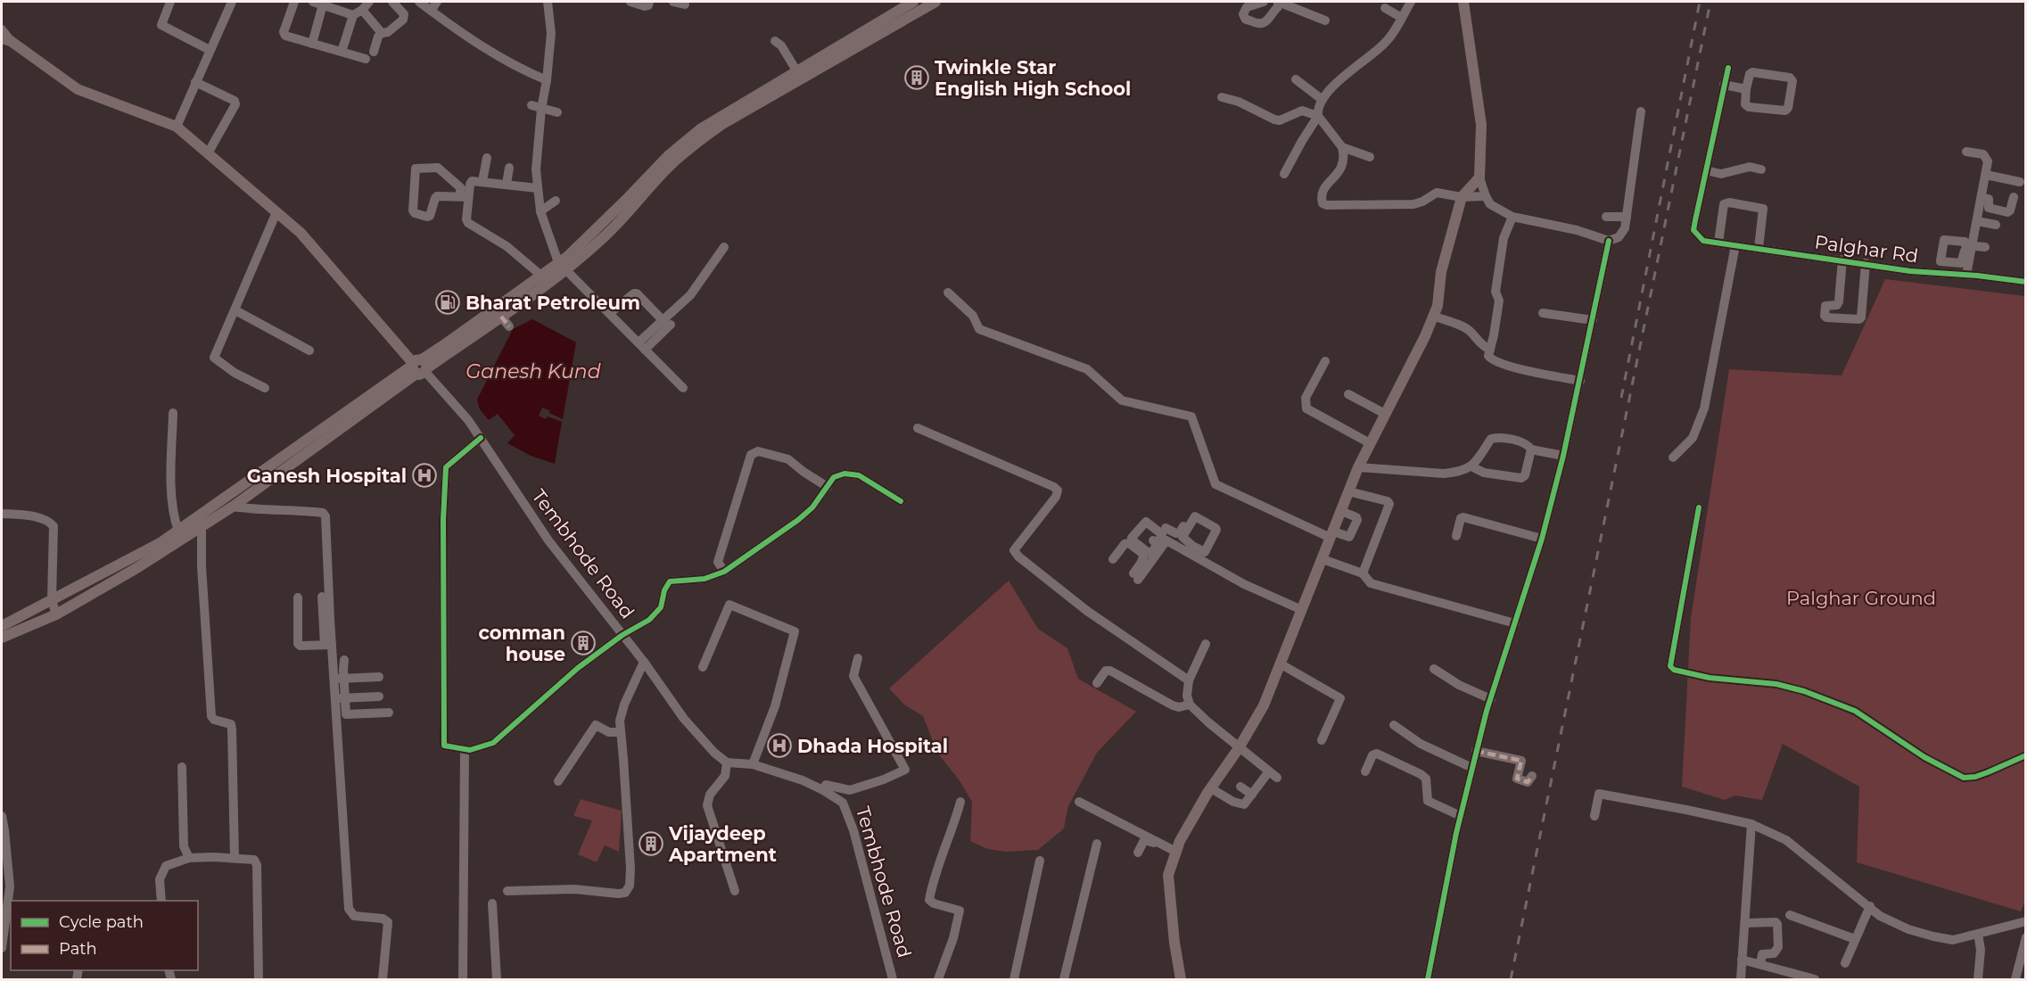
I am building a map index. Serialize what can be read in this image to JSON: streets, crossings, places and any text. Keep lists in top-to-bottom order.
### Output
{
  "streets": {
    "street": ["Palghar Rd", "Tembhode Road"]
  },
  "water": ["Ganesh Kund"],
  "parks": ["Palghar Ground"],
  "places": {
    "building": ["Twinkle Star English High School", "comman house", "Vijaydeep Apartment"],
    "fuel station": ["Bharat Petroleum"],
    "hospital": ["Ganesh Hospital", "Dhada Hospital"]
  },
  "legend": ["Cycle path", "Path"]
}
